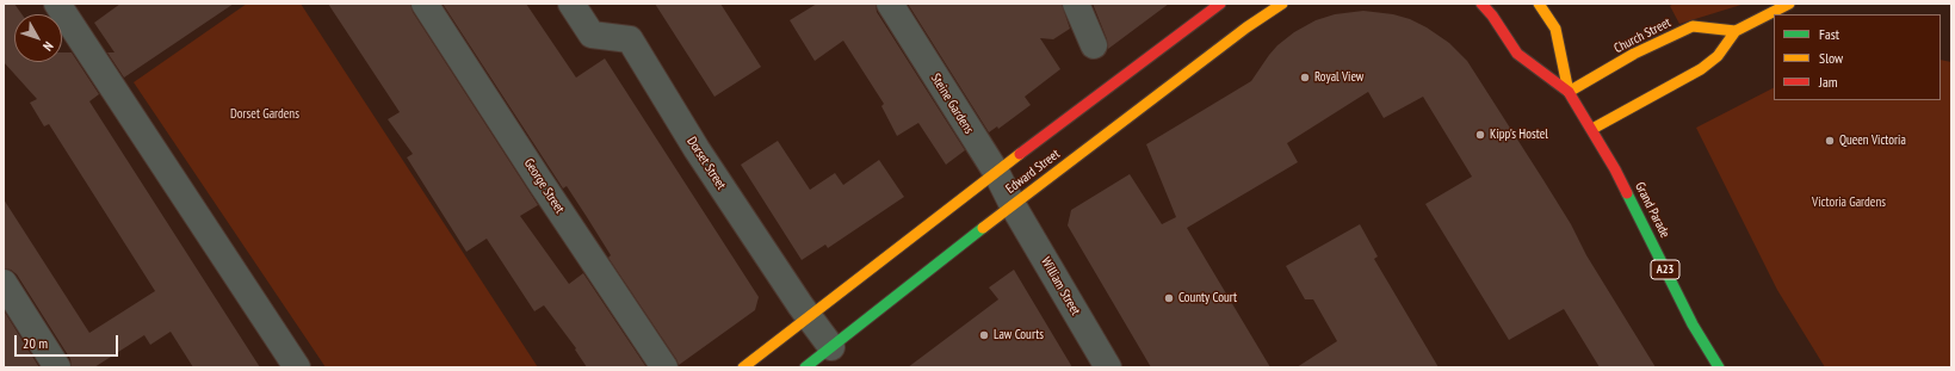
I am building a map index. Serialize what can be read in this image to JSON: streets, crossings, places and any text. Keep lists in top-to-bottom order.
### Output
{
  "streets": {
    "main road": [
      "Church Street",
      "Edward Street",
      "Grand Parade",
      "A23"
    ],
    "street": [
      "Steine Gardens",
      "Dorset Street",
      "George Street",
      "William Street"
    ]
  },
  "crossings": [
    ["Church Street", "Grand Parade"],
    ["Steine Gardens", "Edward Street"],
    ["Steine Gardens", "William Street"],
    ["Dorset Street", "Edward Street"],
    ["Edward Street", "William Street"]
  ],
  "parks": ["Dorset Gardens", "Victoria Gardens"],
  "places": [
    "Royal View",
    "Kipp's Hostel",
    "Queen Victoria",
    "County Court",
    "Law Courts"
  ],
  "legend": ["Fast", "Slow", "Jam"],
  "scale_bar": "20 m",
  "north": "bottom right"
}
